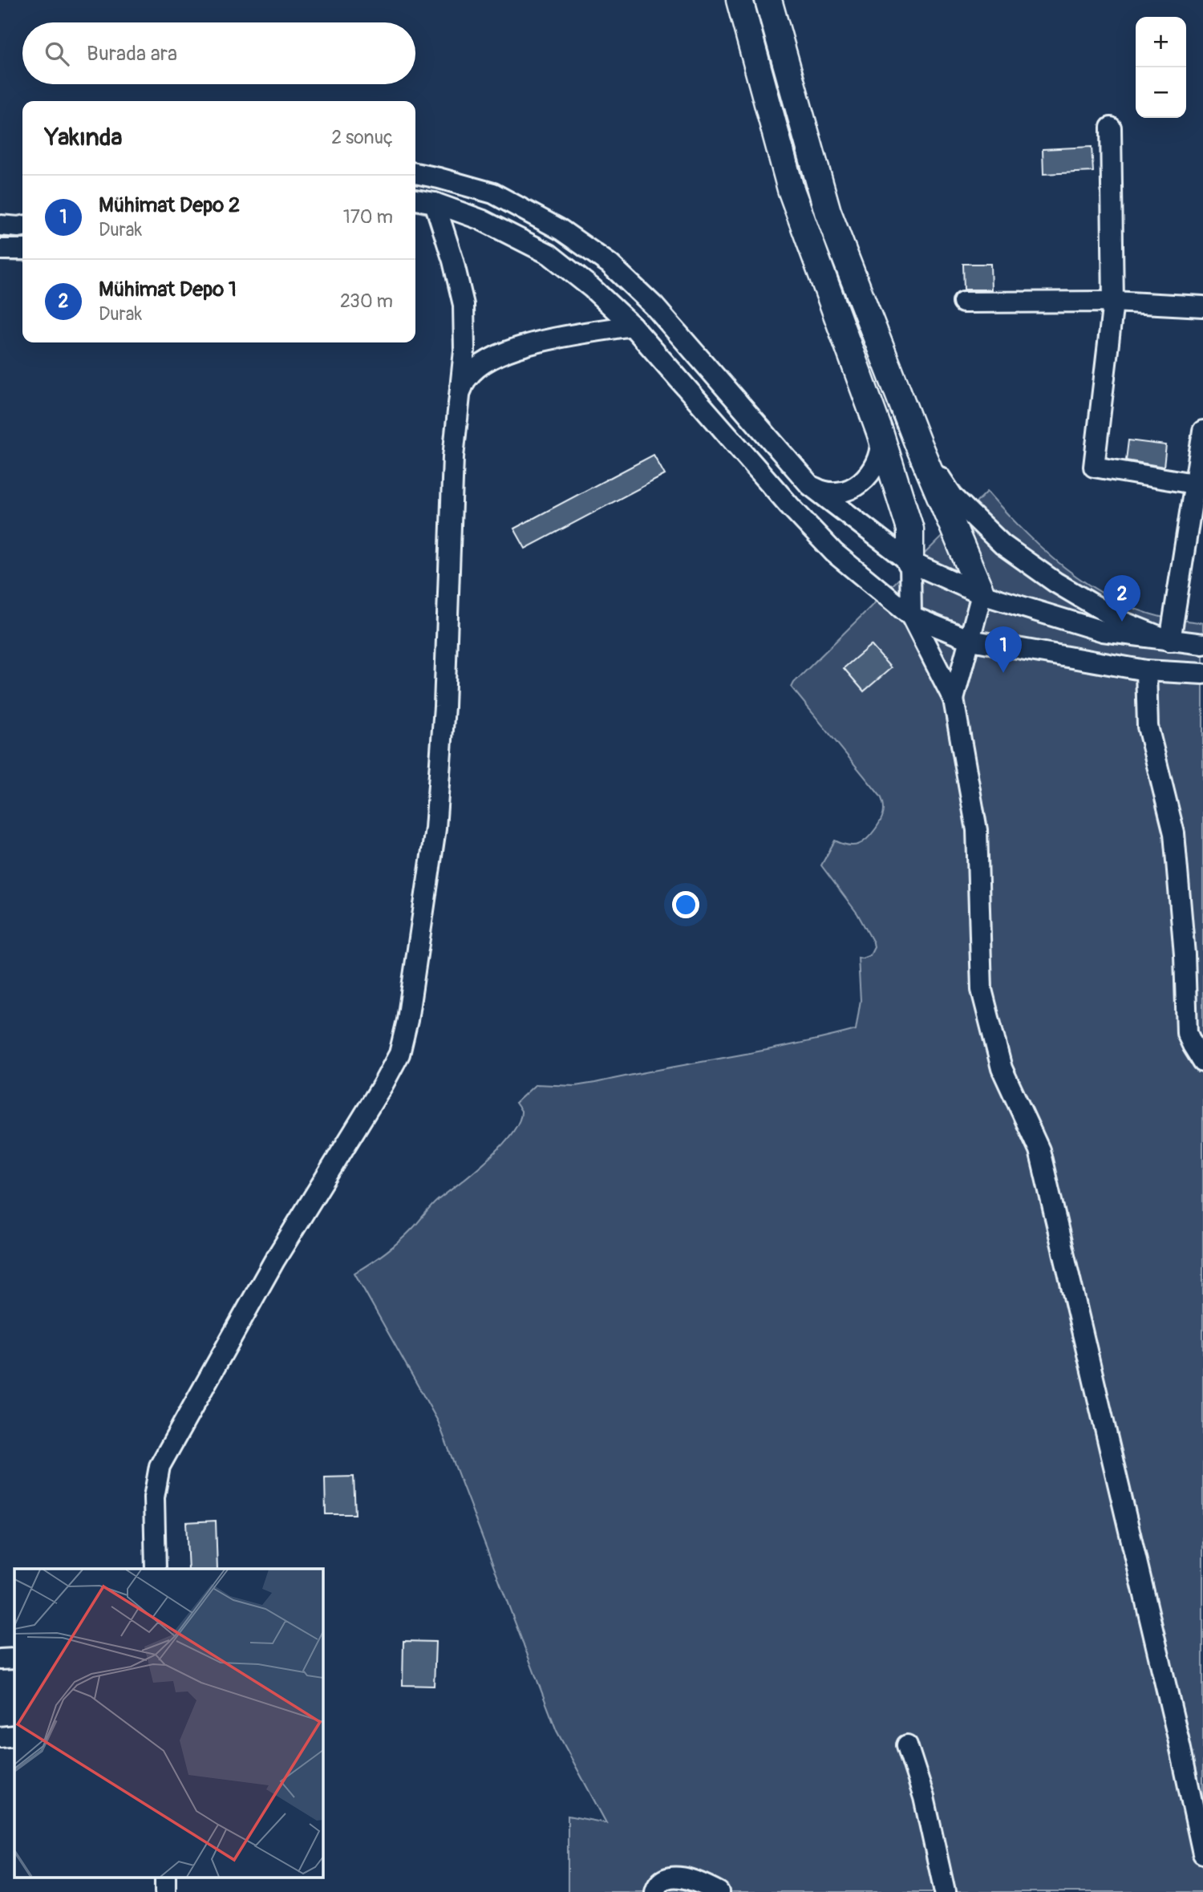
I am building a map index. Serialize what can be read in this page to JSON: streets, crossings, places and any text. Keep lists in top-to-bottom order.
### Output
{
  "page": {
    "map_buttons": ["+", "−"],
    "search": "Burada ara",
    "heading": ["Yakında", "2 sonuç"],
    "list": [
      {
        "mark": "1",
        "name": "Mühimat Depo 2",
        "note": "Durak",
        "value": "170 m"
      },
      {
        "mark": "2",
        "name": "Mühimat Depo 1",
        "note": "Durak",
        "value": "230 m"
      }
    ],
    "pins": ["2", "1"]
  }
}
